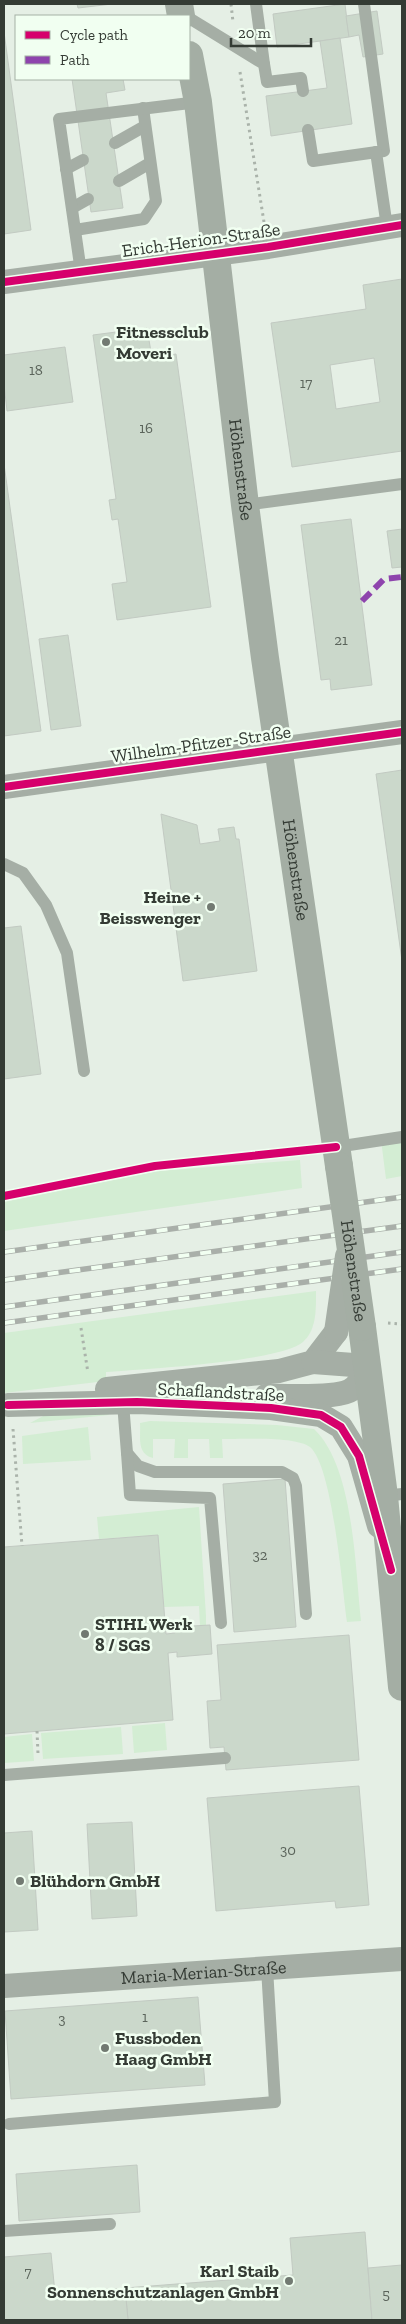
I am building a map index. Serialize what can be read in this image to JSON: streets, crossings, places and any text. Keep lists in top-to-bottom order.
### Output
{
  "streets": {
    "main road": ["Höhenstraße"],
    "street": [
      "Erich-Herion-Straße",
      "Wilhelm-Pfitzer-Straße",
      "Schaflandstraße",
      "Maria-Merian-Straße"
    ]
  },
  "crossings": [
    ["Erich-Herion-Straße", "Höhenstraße"],
    ["Höhenstraße", "Wilhelm-Pfitzer-Straße"],
    ["Höhenstraße", "Schaflandstraße"]
  ],
  "places": [
    "Fitnessclub Moveri",
    "Heine + Beisswenger",
    "STIHL Werk 8 / SGS",
    "Blühdorn GmbH",
    "Fussboden Haag GmbH",
    "Karl Staib Sonnenschutzanlagen GmbH"
  ],
  "house_numbers": [
    "18",
    "17",
    "16",
    "21",
    "32",
    "30",
    "1",
    "3",
    "7",
    "5"
  ],
  "legend": ["Cycle path", "Path"],
  "scale_bar": "20 m"
}
